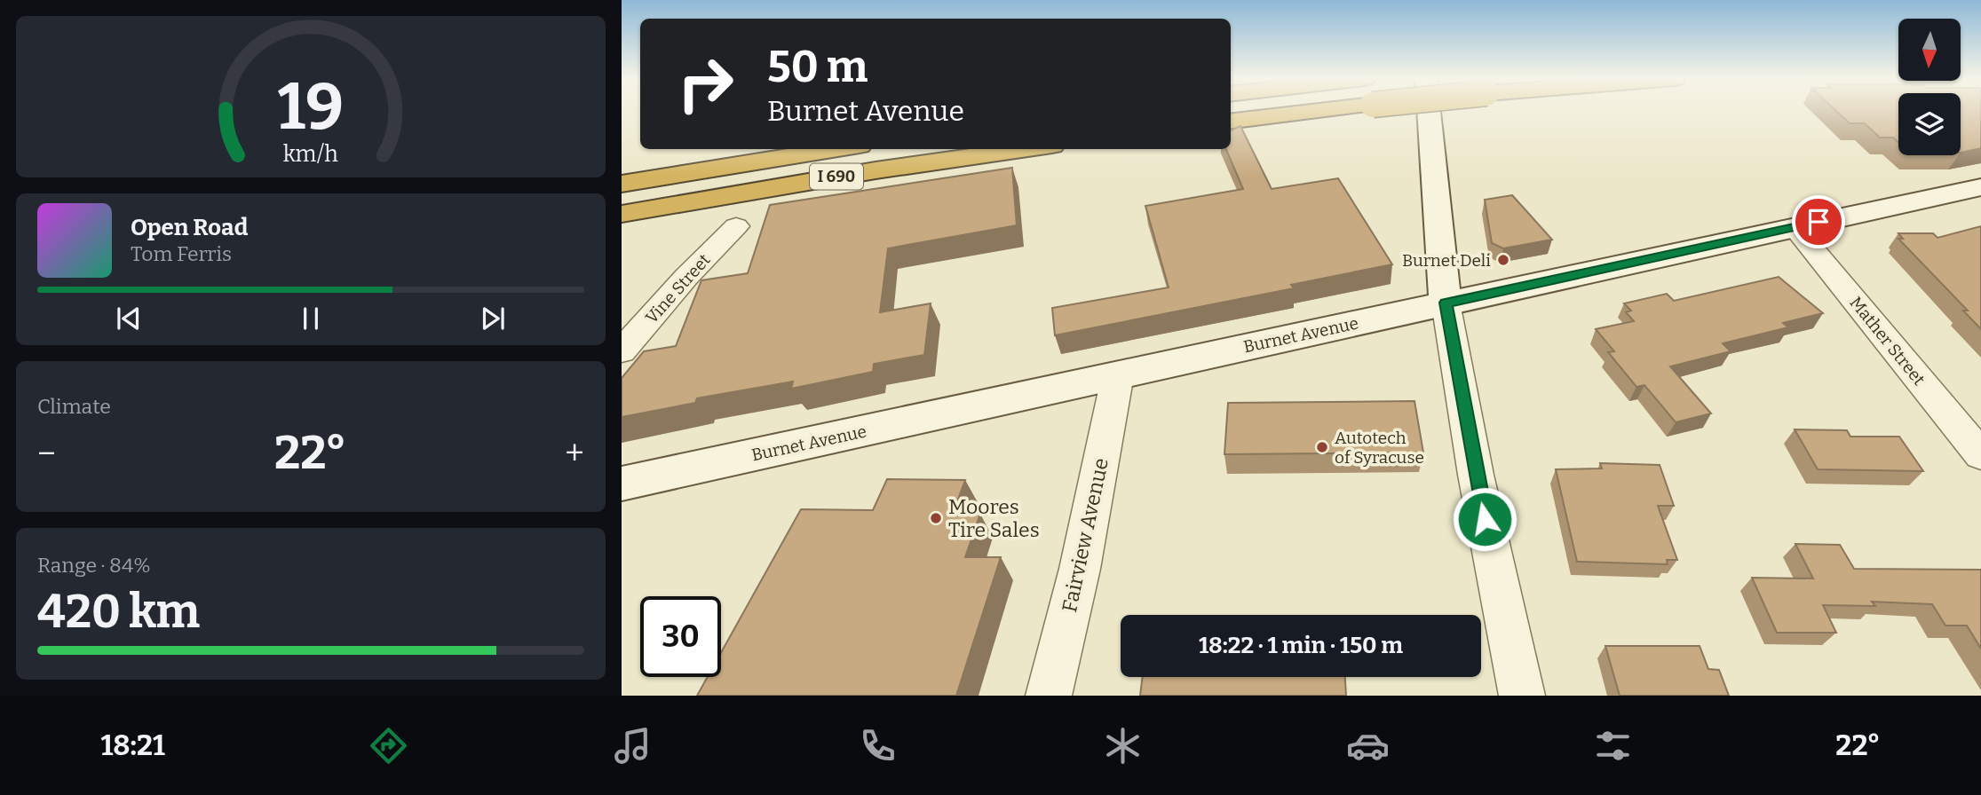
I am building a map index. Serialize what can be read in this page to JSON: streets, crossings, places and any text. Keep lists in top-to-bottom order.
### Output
{
  "streets": {
    "highway": ["I 690"],
    "street": [
      "Vine Street",
      "Burnet Avenue",
      "Mather Street",
      "Fairview Avenue"
    ]
  },
  "crossings": [
    ["Burnet Avenue", "Mather Street"],
    ["Burnet Avenue", "Fairview Avenue"]
  ],
  "places": ["Burnet Deli", "Autotech of Syracuse", "Moores Tire Sales"],
  "north": "bottom",
  "page": {
    "turn": ["50 m", "Burnet Avenue"],
    "song": ["Open Road", "Tom Ferris"],
    "tile": [
      "Climate",
      ["Range · 84%", "420 km"]
    ],
    "heat": ["−", "22°", "+"],
    "limit": "30",
    "trip": "18:22 · 1 min · 150 m",
    "tabs": ["18:21", "22°"],
    "gauge": ["19", "km/h"]
  }
}
